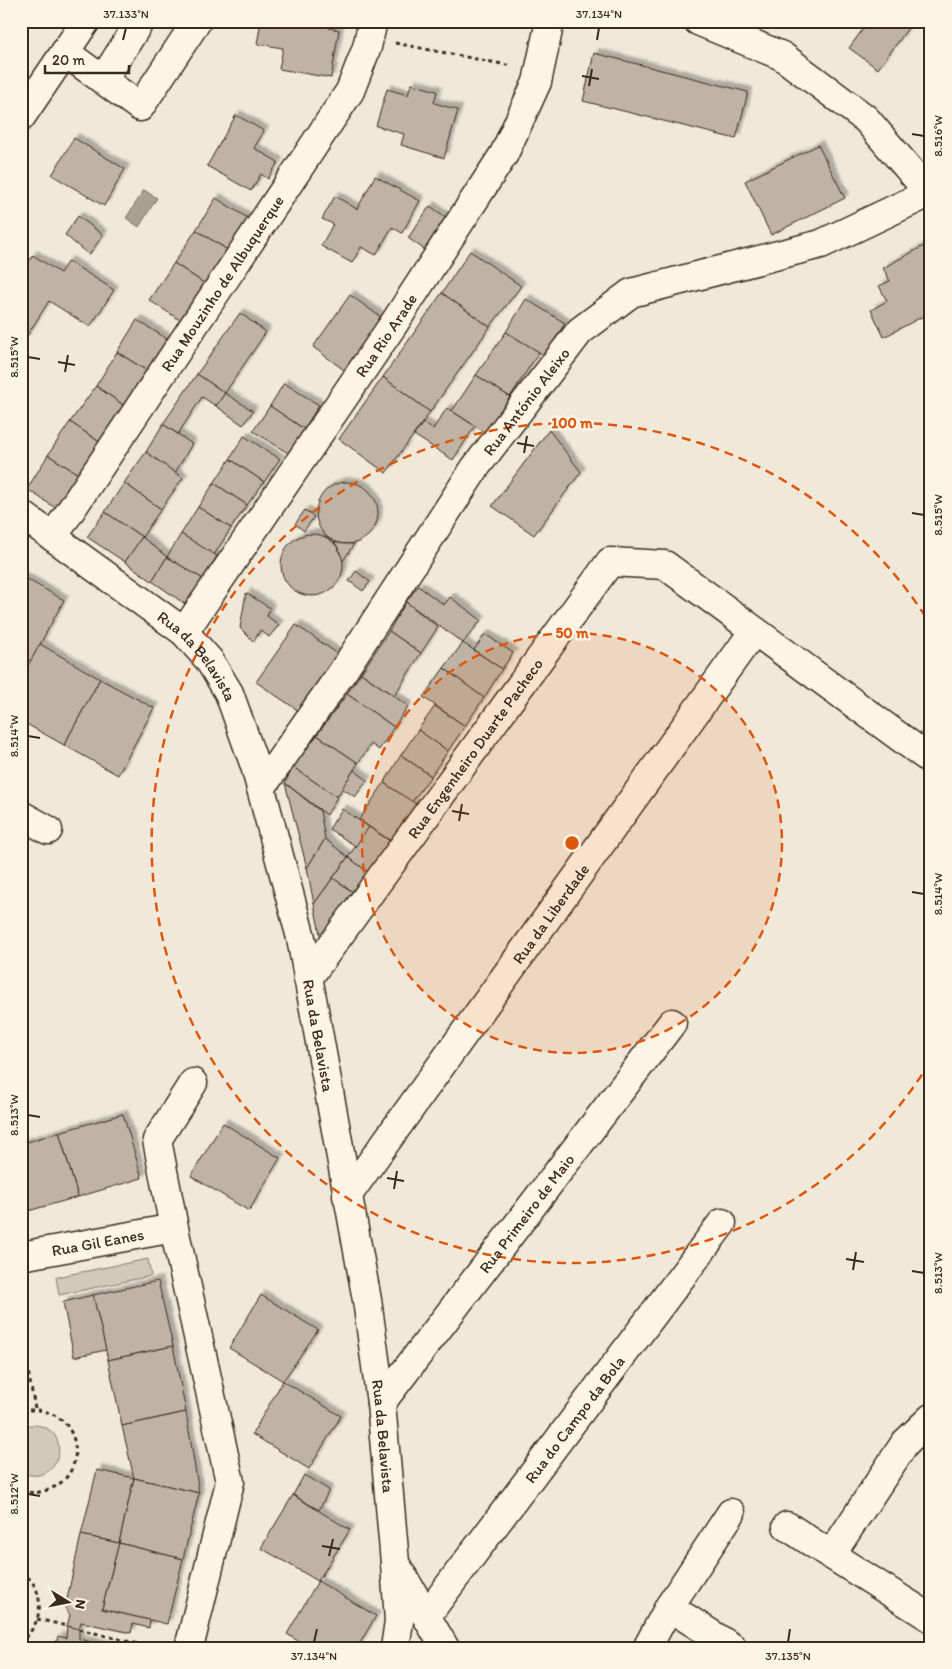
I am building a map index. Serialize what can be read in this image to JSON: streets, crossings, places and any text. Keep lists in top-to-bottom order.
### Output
{
  "streets": {
    "street": [
      "Rua Mouzinho de Albuquerque",
      "Rua Rio Arade",
      "Rua António Aleixo",
      "Rua da Belavista",
      "Rua Engenheiro Duarte Pacheco",
      "Rua da Liberdade",
      "Rua Primeiro de Maio",
      "Rua Gil Eanes",
      "Rua do Campo da Bola"
    ]
  },
  "crossings": [
    ["Rua Mouzinho de Albuquerque", "Rua da Belavista"],
    ["Rua Rio Arade", "Rua da Belavista"],
    ["Rua António Aleixo", "Rua da Belavista"],
    ["Rua da Belavista", "Rua Engenheiro Duarte Pacheco"],
    ["Rua da Belavista", "Rua da Liberdade"],
    ["Rua da Belavista", "Rua Primeiro de Maio"],
    ["Rua da Belavista", "Rua do Campo da Bola"],
    ["Rua Engenheiro Duarte Pacheco", "Rua da Liberdade"]
  ],
  "scale_bar": "20 m",
  "north": "right",
  "coordinates": [
    "37.133°N",
    "37.134°N",
    "8.516°W",
    "8.515°W",
    "8.514°W",
    "8.513°W",
    "8.512°W",
    "37.135°N"
  ],
  "rings": ["100 m", "50 m"]
}
